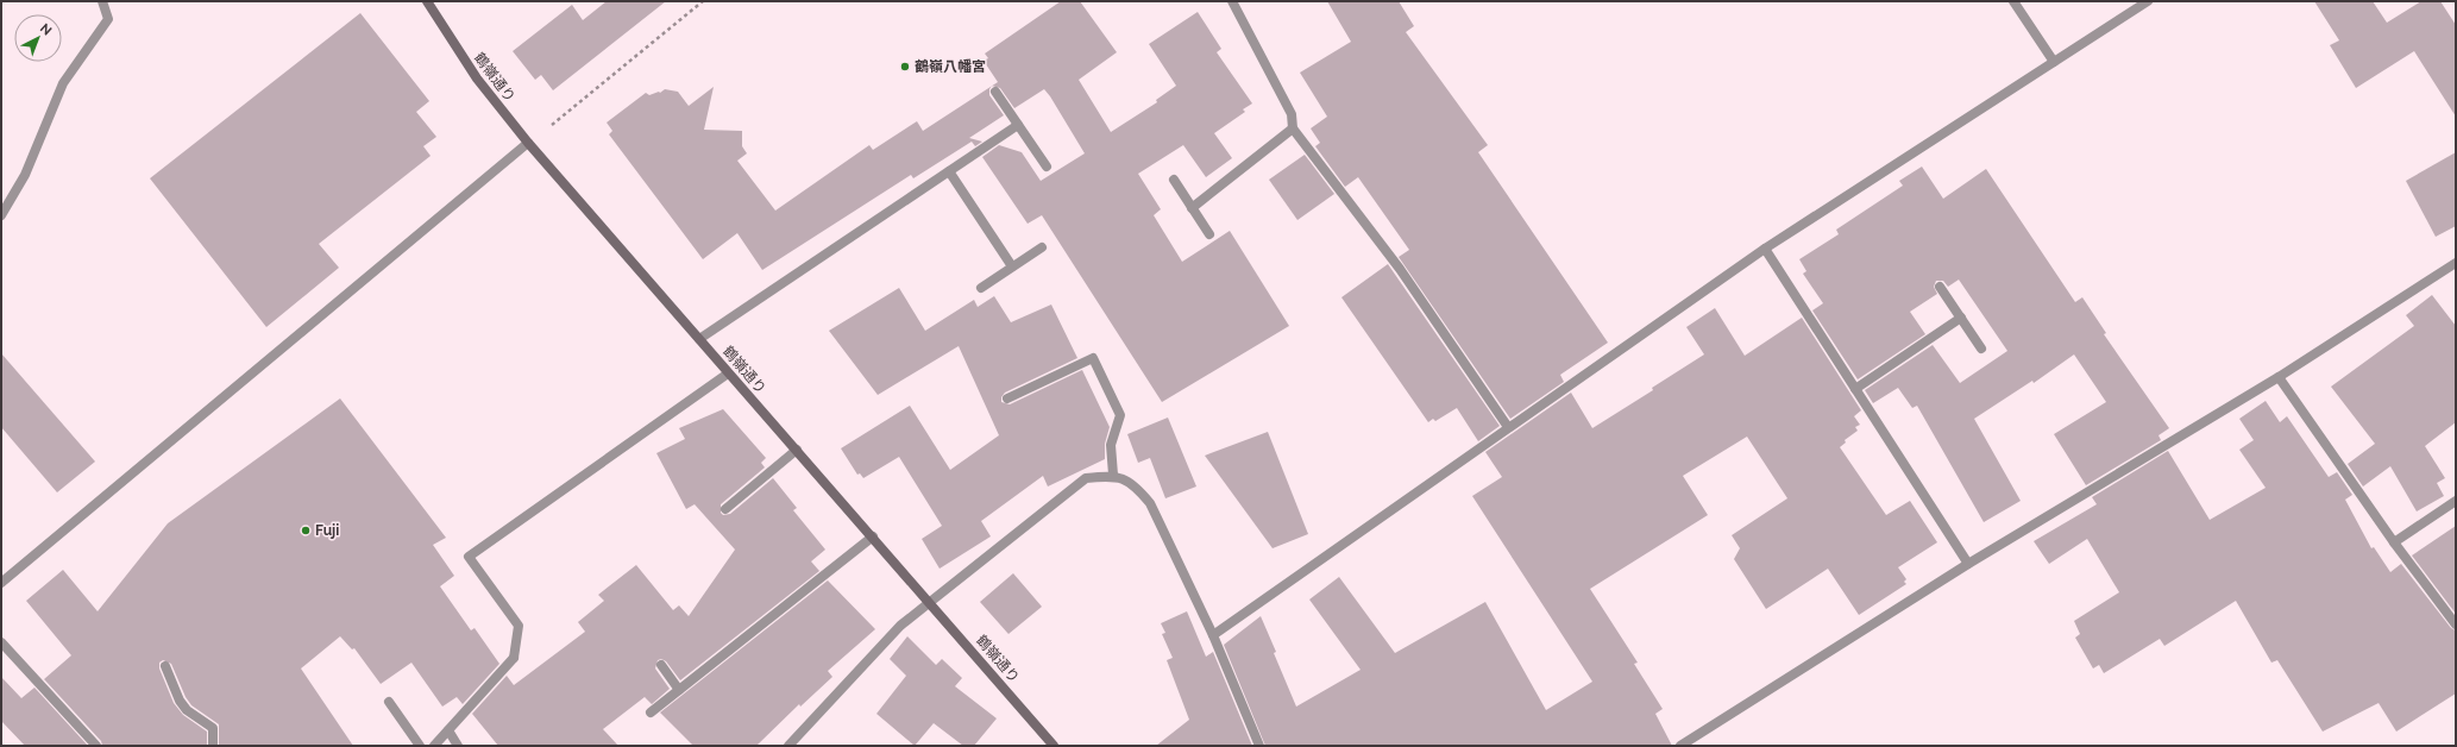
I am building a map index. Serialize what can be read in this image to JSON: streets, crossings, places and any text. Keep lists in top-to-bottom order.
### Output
{
  "streets": {
    "street": ["鶴嶺通り"]
  },
  "places": ["鶴嶺八幡宮", "Fuji"],
  "north": "top right"
}
